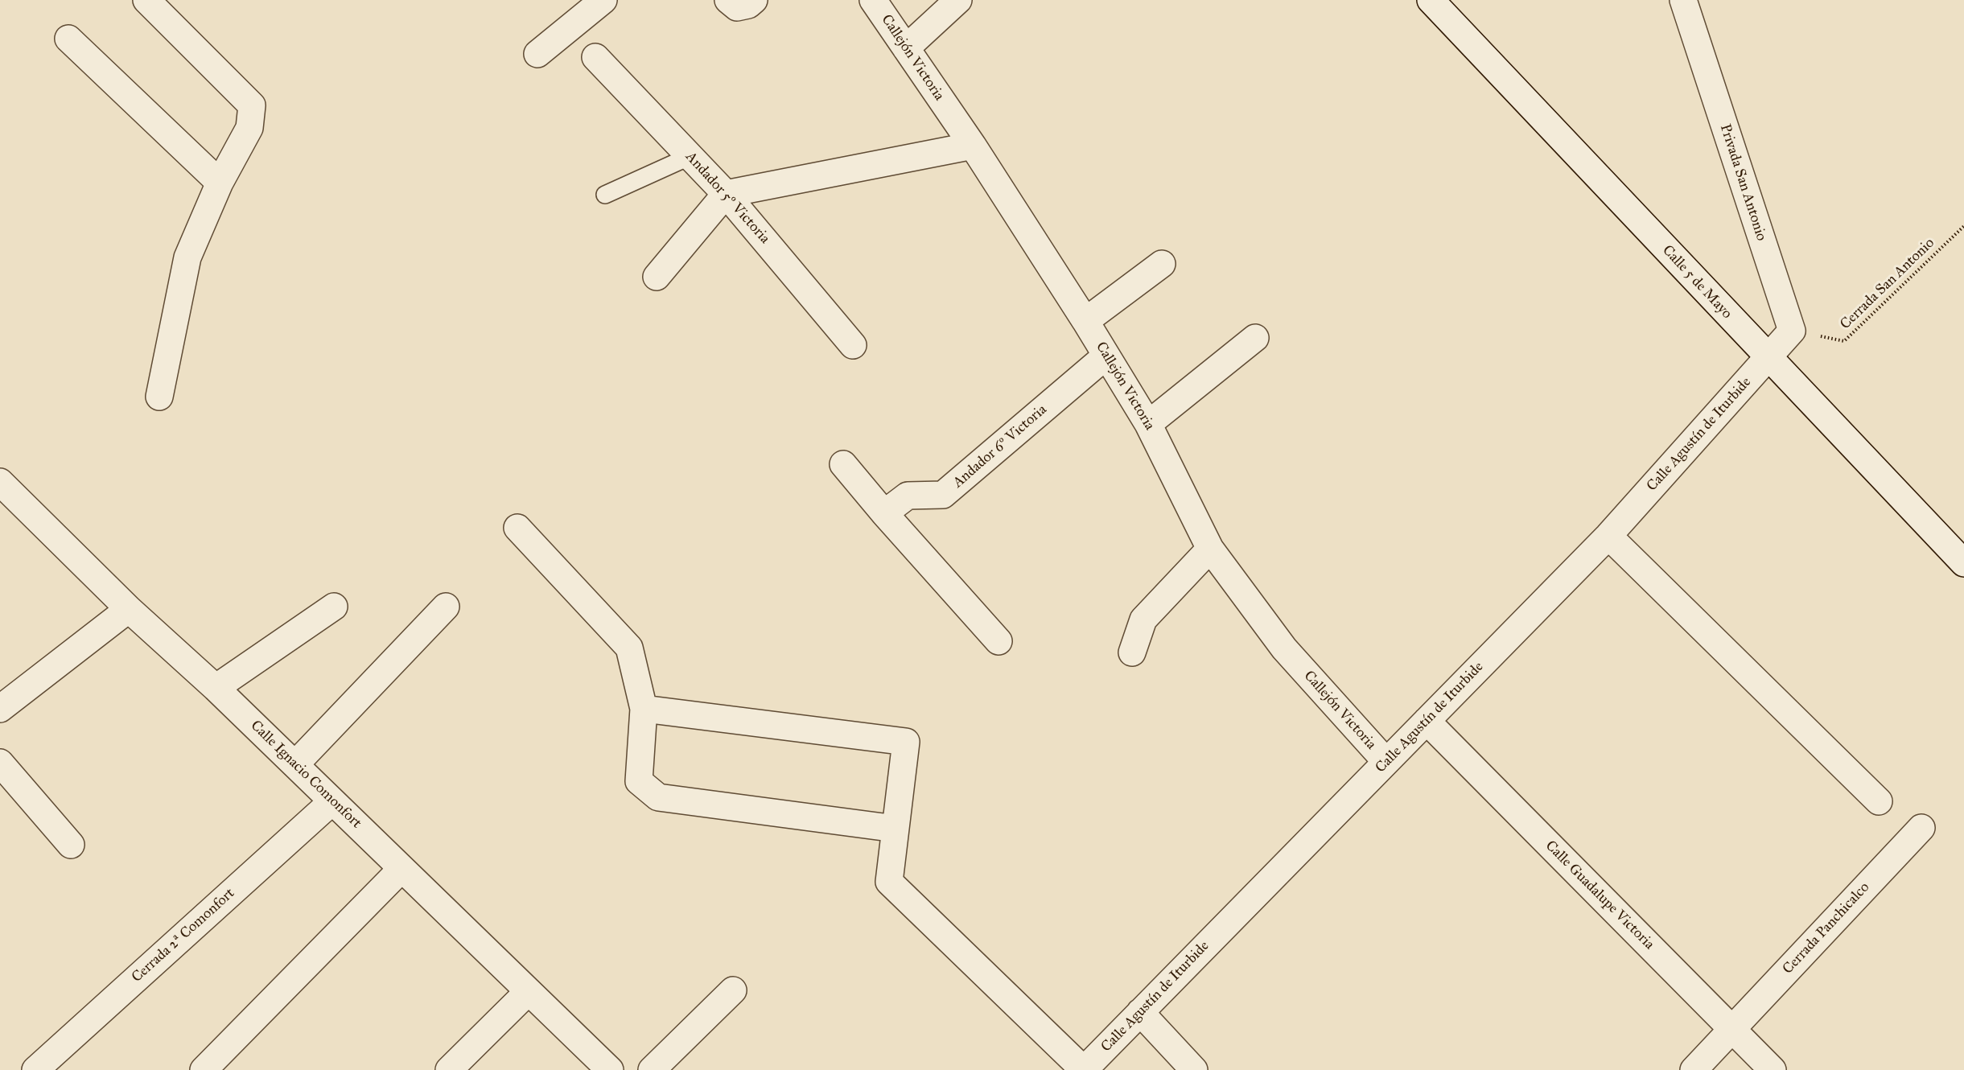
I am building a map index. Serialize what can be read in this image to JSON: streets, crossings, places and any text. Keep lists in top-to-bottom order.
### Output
{
  "streets": {
    "street": [
      "Callejón Victoria",
      "Privada San Antonio",
      "Andador 5º Victoria",
      "Calle 5 de Mayo",
      "Calle Agustín de Iturbide",
      "Andador 6º Victoria",
      "Calle Ignacio Comonfort",
      "Calle Guadalupe Victoria",
      "Cerrada Panchicalco",
      "Cerrada 2ª Comonfort"
    ],
    "path": ["Cerrada San Antonio"]
  },
  "crossings": [
    ["Callejón Victoria", "Calle Agustín de Iturbide"],
    ["Callejón Victoria", "Andador 6º Victoria"],
    ["Privada San Antonio", "Cerrada San Antonio"],
    ["Calle 5 de Mayo", "Calle Agustín de Iturbide"],
    ["Calle Agustín de Iturbide", "Calle Guadalupe Victoria"],
    ["Calle Ignacio Comonfort", "Cerrada 2ª Comonfort"],
    ["Calle Guadalupe Victoria", "Cerrada Panchicalco"]
  ]
}
